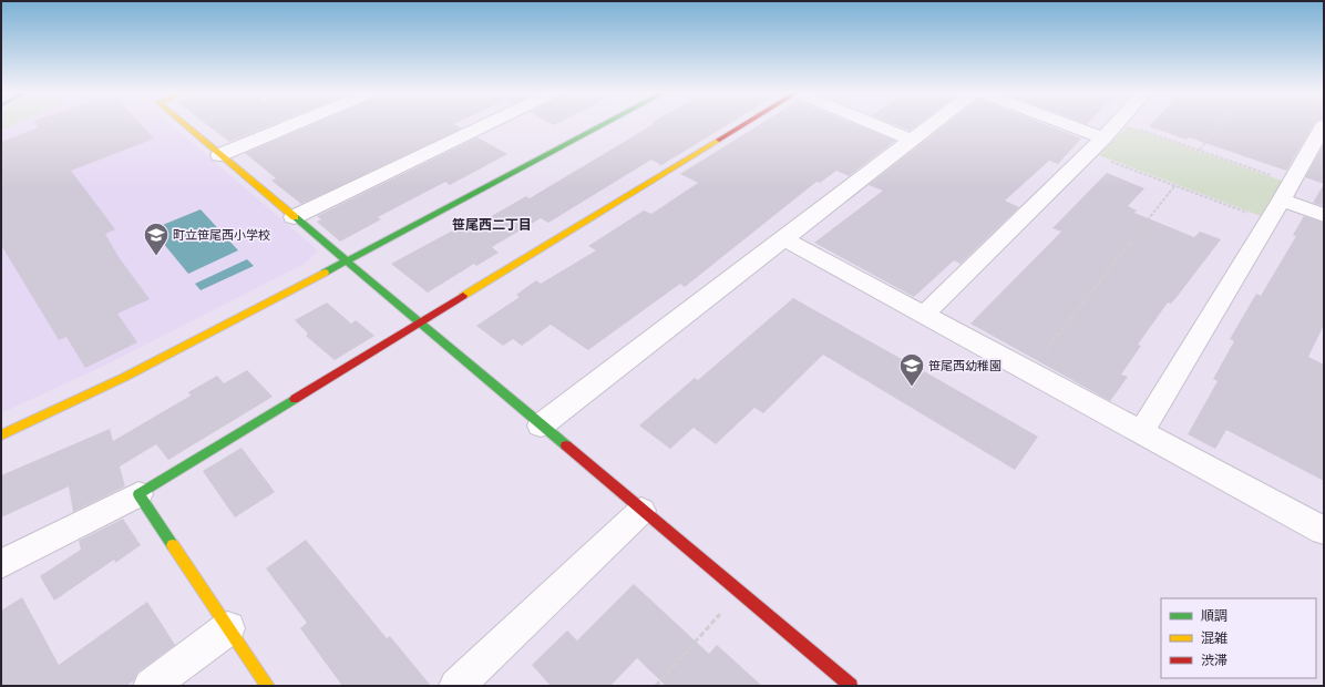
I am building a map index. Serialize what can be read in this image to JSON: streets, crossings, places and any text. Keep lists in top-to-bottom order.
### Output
{
  "districts": ["笹尾西二丁目"],
  "places": {
    "school or university": ["町立笹尾西小学校", "笹尾西幼稚園"]
  },
  "legend": ["順調", "混雑", "渋滞"]
}
